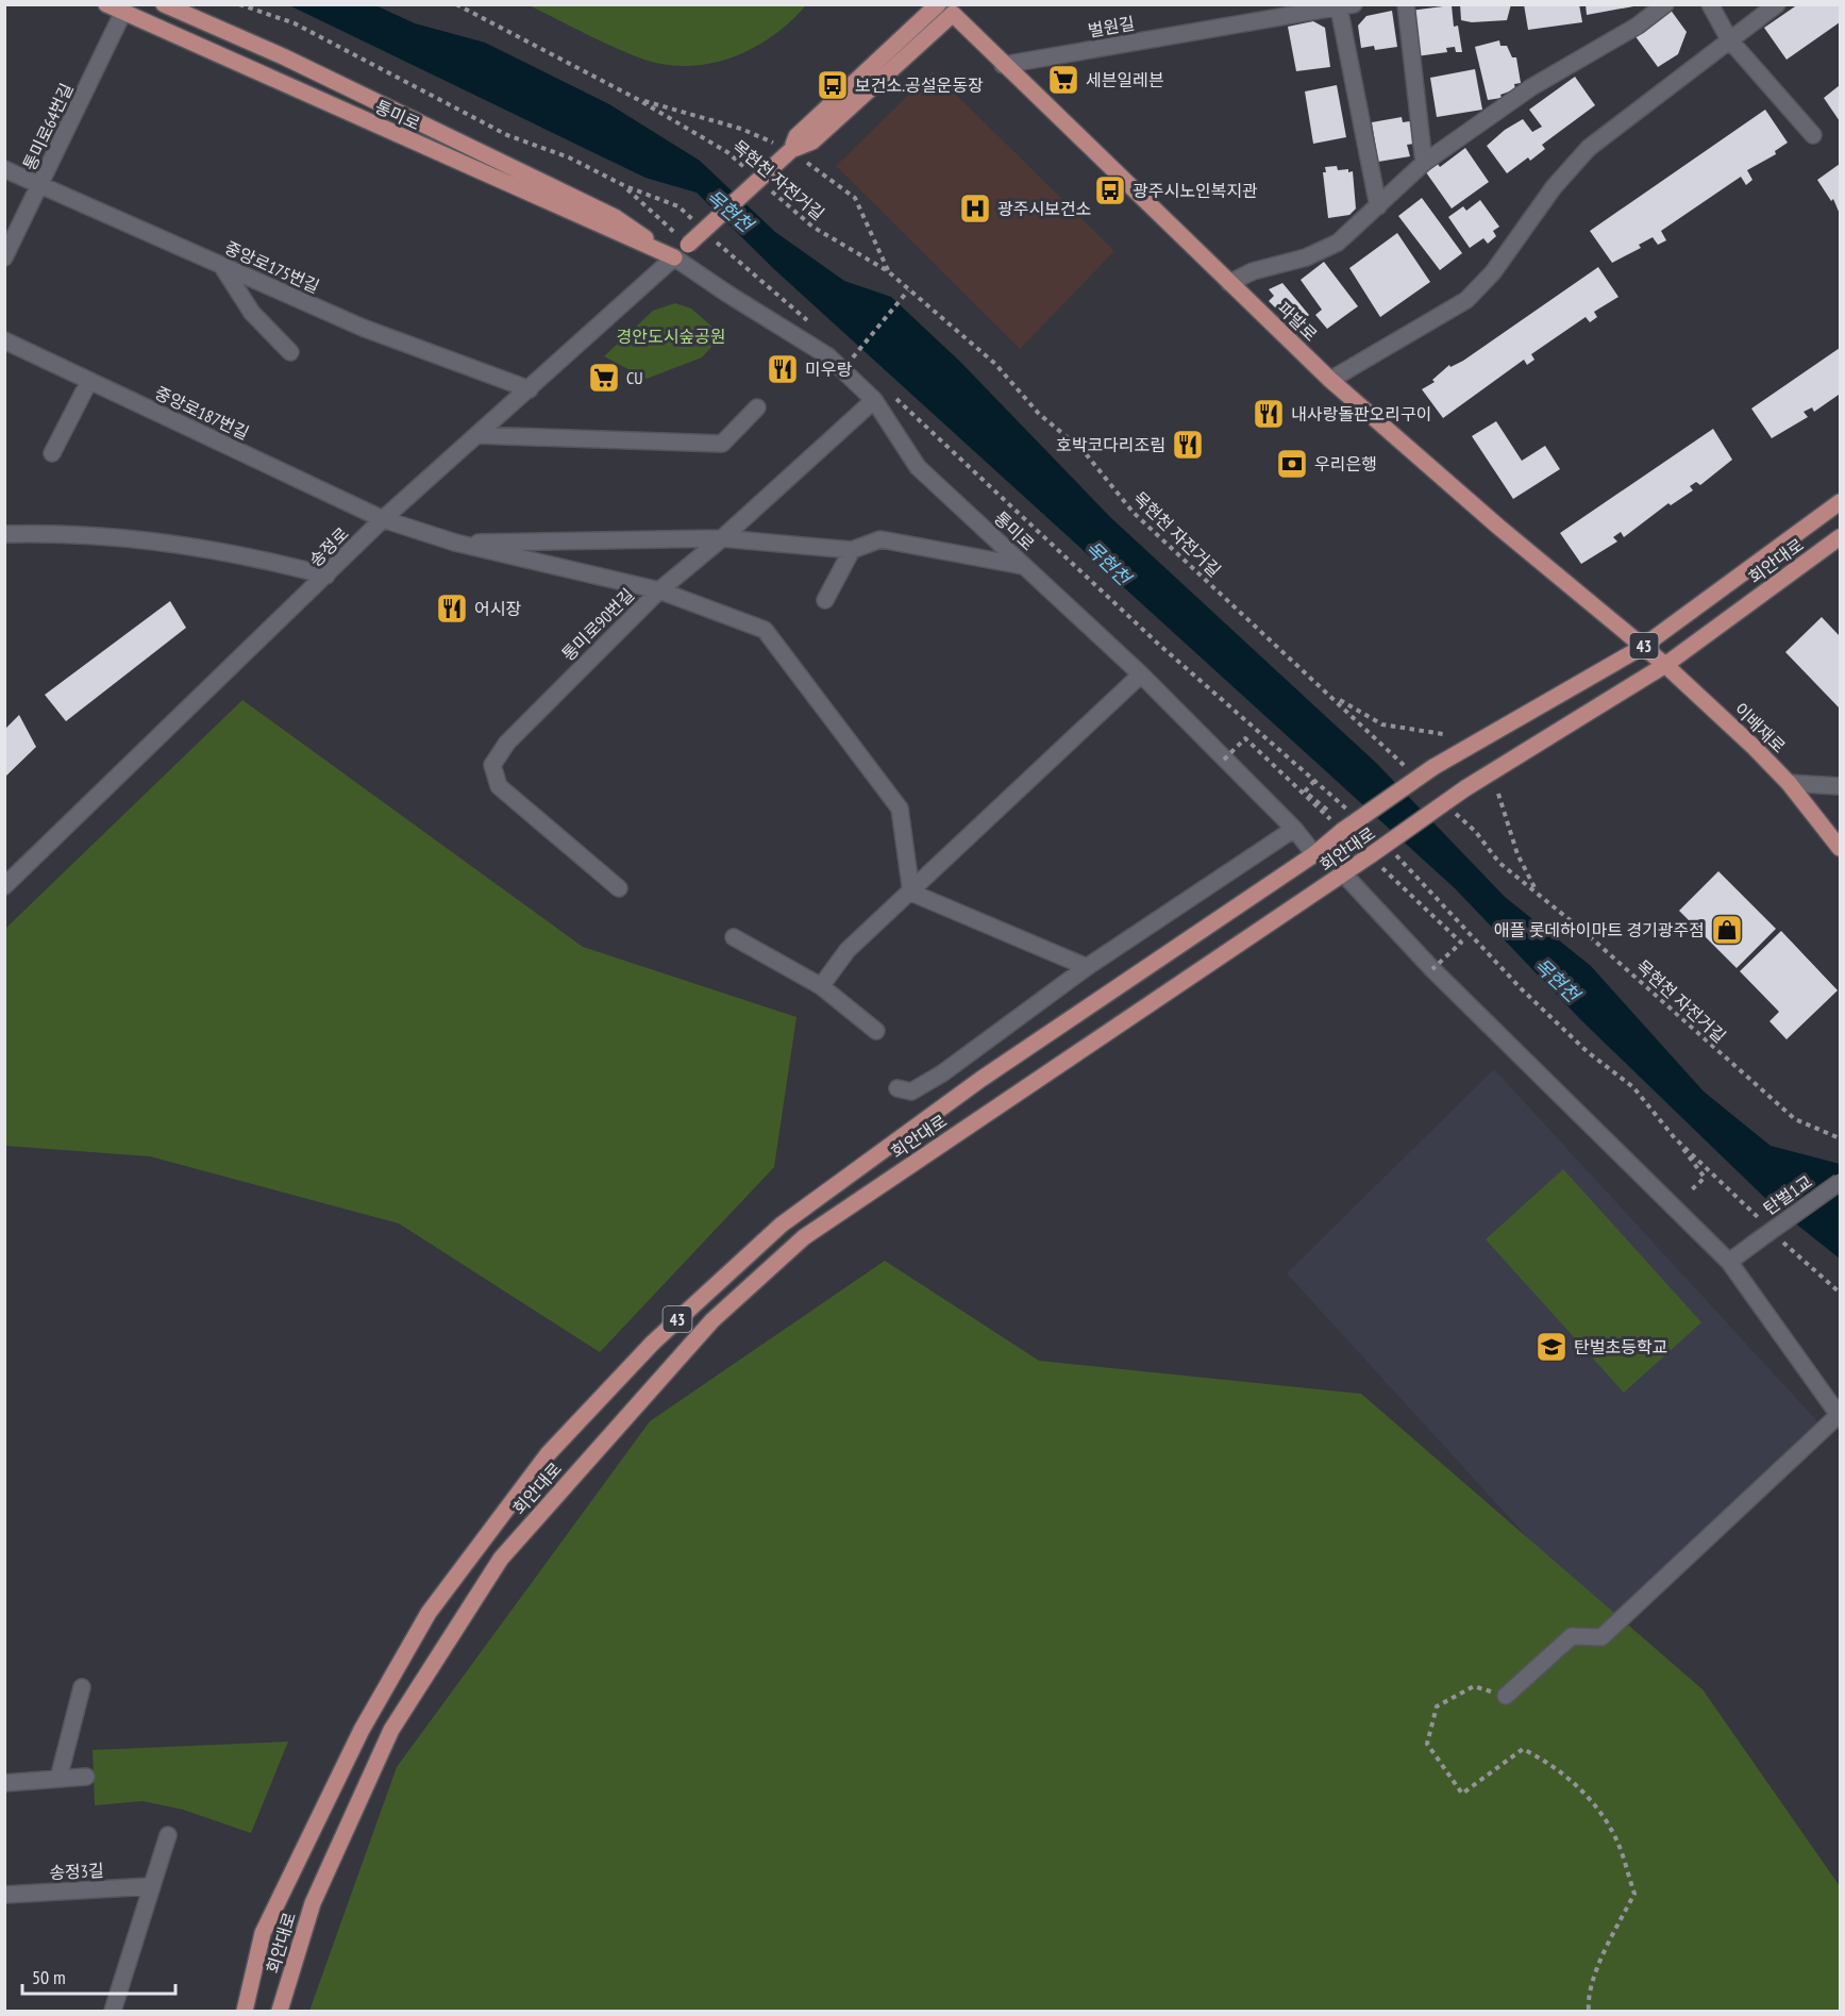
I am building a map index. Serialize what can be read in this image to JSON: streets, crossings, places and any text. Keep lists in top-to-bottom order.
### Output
{
  "streets": {
    "main road": [
      "통미로",
      "파발로",
      "송정로",
      "회안대로",
      "43",
      "이배재로"
    ],
    "street": [
      "벌원길",
      "통미로64번길",
      "중앙로175번길",
      "중앙로187번길",
      "통미로90번길",
      "탄벌1교",
      "송정3길"
    ],
    "path": ["목현천 자전거길"]
  },
  "crossings": [
    ["벌원길", "파발로"],
    ["통미로", "통미로64번길"],
    ["통미로", "송정로"],
    ["통미로", "회안대로"],
    ["통미로", "통미로90번길"],
    ["통미로64번길", "중앙로175번길"],
    ["중앙로175번길", "송정로"],
    ["파발로", "송정로"],
    ["파발로", "회안대로"],
    ["파발로", "이배재로"],
    ["중앙로187번길", "송정로"],
    ["회안대로", "이배재로"]
  ],
  "water": ["목현천"],
  "parks": ["경안도시숲공원"],
  "places": {
    "supermarket": ["세븐일레븐", "CU"],
    "bus stop": ["보건소.공설운동장", "광주시노인복지관"],
    "hospital": ["광주시보건소"],
    "restaurant": [
      "미우랑",
      "내사랑돌판오리구이",
      "호박코다리조림",
      "어시장"
    ],
    "bank": ["우리은행"],
    "shop": ["애플 롯데하이마트 경기광주점"],
    "school or university": ["탄벌초등학교"]
  },
  "scale_bar": "50 m"
}
